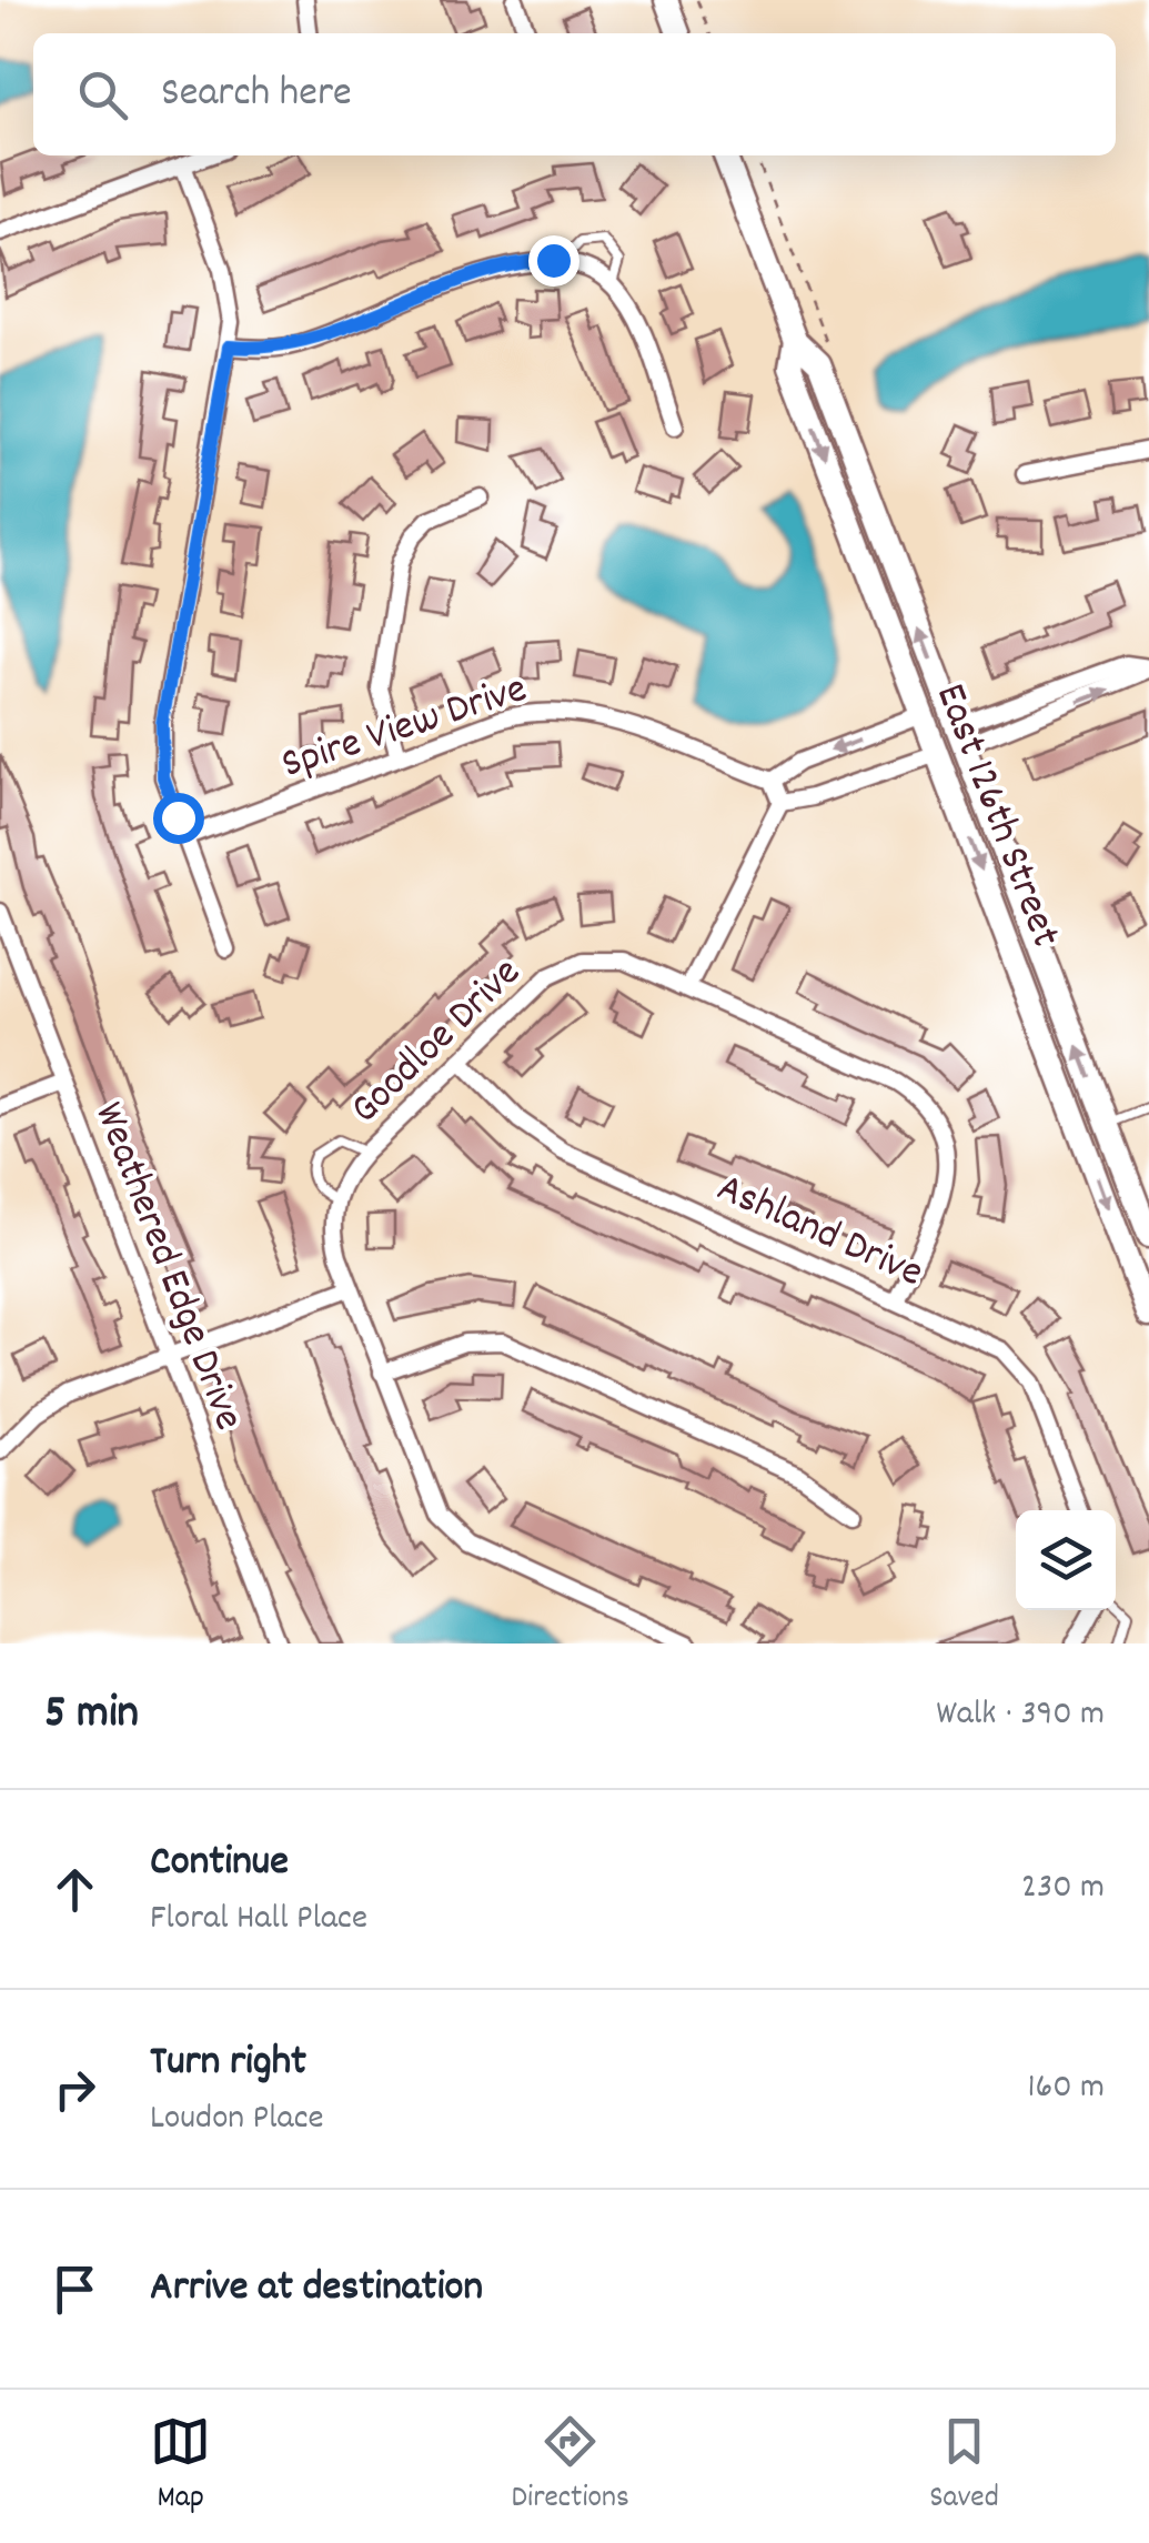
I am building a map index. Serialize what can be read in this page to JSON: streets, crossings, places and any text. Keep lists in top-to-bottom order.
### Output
{
  "streets": {
    "main road": ["East 126th Street"],
    "street": [
      "Spire View Drive",
      "Goodloe Drive",
      "Ashland Drive",
      "Weathered Edge Drive"
    ]
  },
  "crossings": [
    ["Goodloe Drive", "Ashland Drive"]
  ],
  "page": {
    "search": "Search here",
    "heading": ["5 min", "Walk · 390 m"],
    "list": [
      ["Continue", "Floral Hall Place", "230 m"],
      ["Turn right", "Loudon Place", "160 m"],
      "Arrive at destination"
    ],
    "nav": ["Map", "Directions", "Saved"]
  }
}
